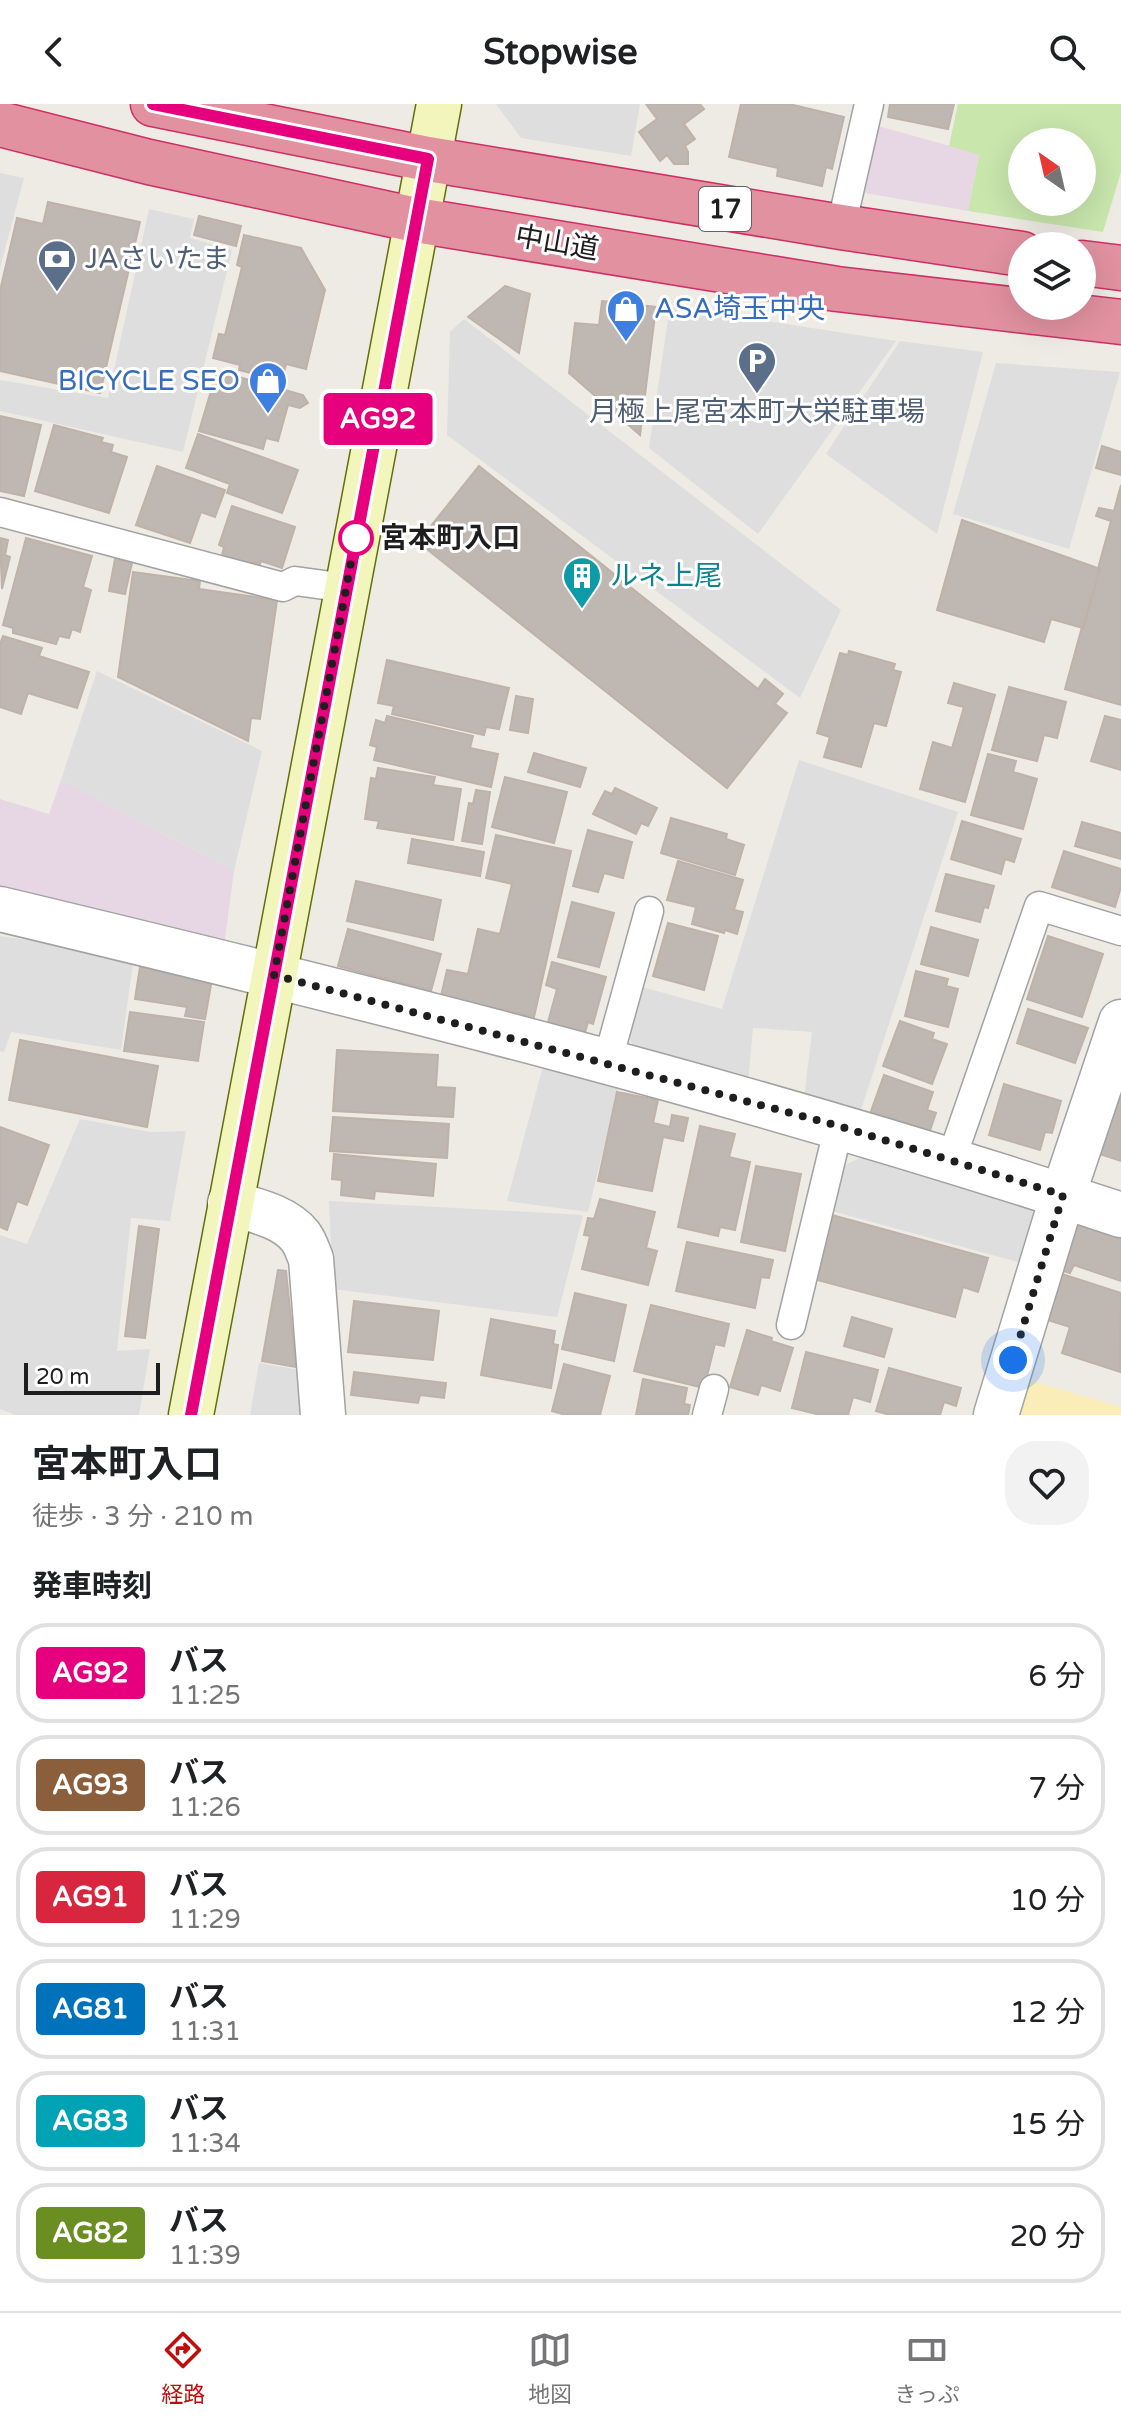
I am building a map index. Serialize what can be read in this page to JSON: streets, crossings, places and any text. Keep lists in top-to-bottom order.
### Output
{
  "streets": {
    "highway": ["17", "中山道"]
  },
  "places": {
    "bank": ["JAさいたま"],
    "shop": ["ASA埼玉中央", "BICYCLE SEO"],
    "parking": ["月極上尾宮本町大栄駐車場"],
    "other": ["宮本町入口"],
    "building": ["ルネ上尾"]
  },
  "lines": ["bus line AG92"],
  "scale_bar": "20 m",
  "north": "top left",
  "page": {
    "header": "Stopwise",
    "on_map": "AG92",
    "scale": "20 m",
    "heading": [
      ["宮本町入口", "徒歩 · 3 分 · 210 m"],
      "発車時刻"
    ],
    "list": [
      {
        "mark": "AG92",
        "name": "バス",
        "note": "11:25",
        "value": "6 分"
      },
      {
        "mark": "AG93",
        "name": "バス",
        "note": "11:26",
        "value": "7 分"
      },
      {
        "mark": "AG91",
        "name": "バス",
        "note": "11:29",
        "value": "10 分"
      },
      {
        "mark": "AG81",
        "name": "バス",
        "note": "11:31",
        "value": "12 分"
      },
      {
        "mark": "AG83",
        "name": "バス",
        "note": "11:34",
        "value": "15 分"
      },
      {
        "mark": "AG82",
        "name": "バス",
        "note": "11:39",
        "value": "20 分"
      }
    ],
    "tabs": ["経路", "地図", "きっぷ"]
  }
}
